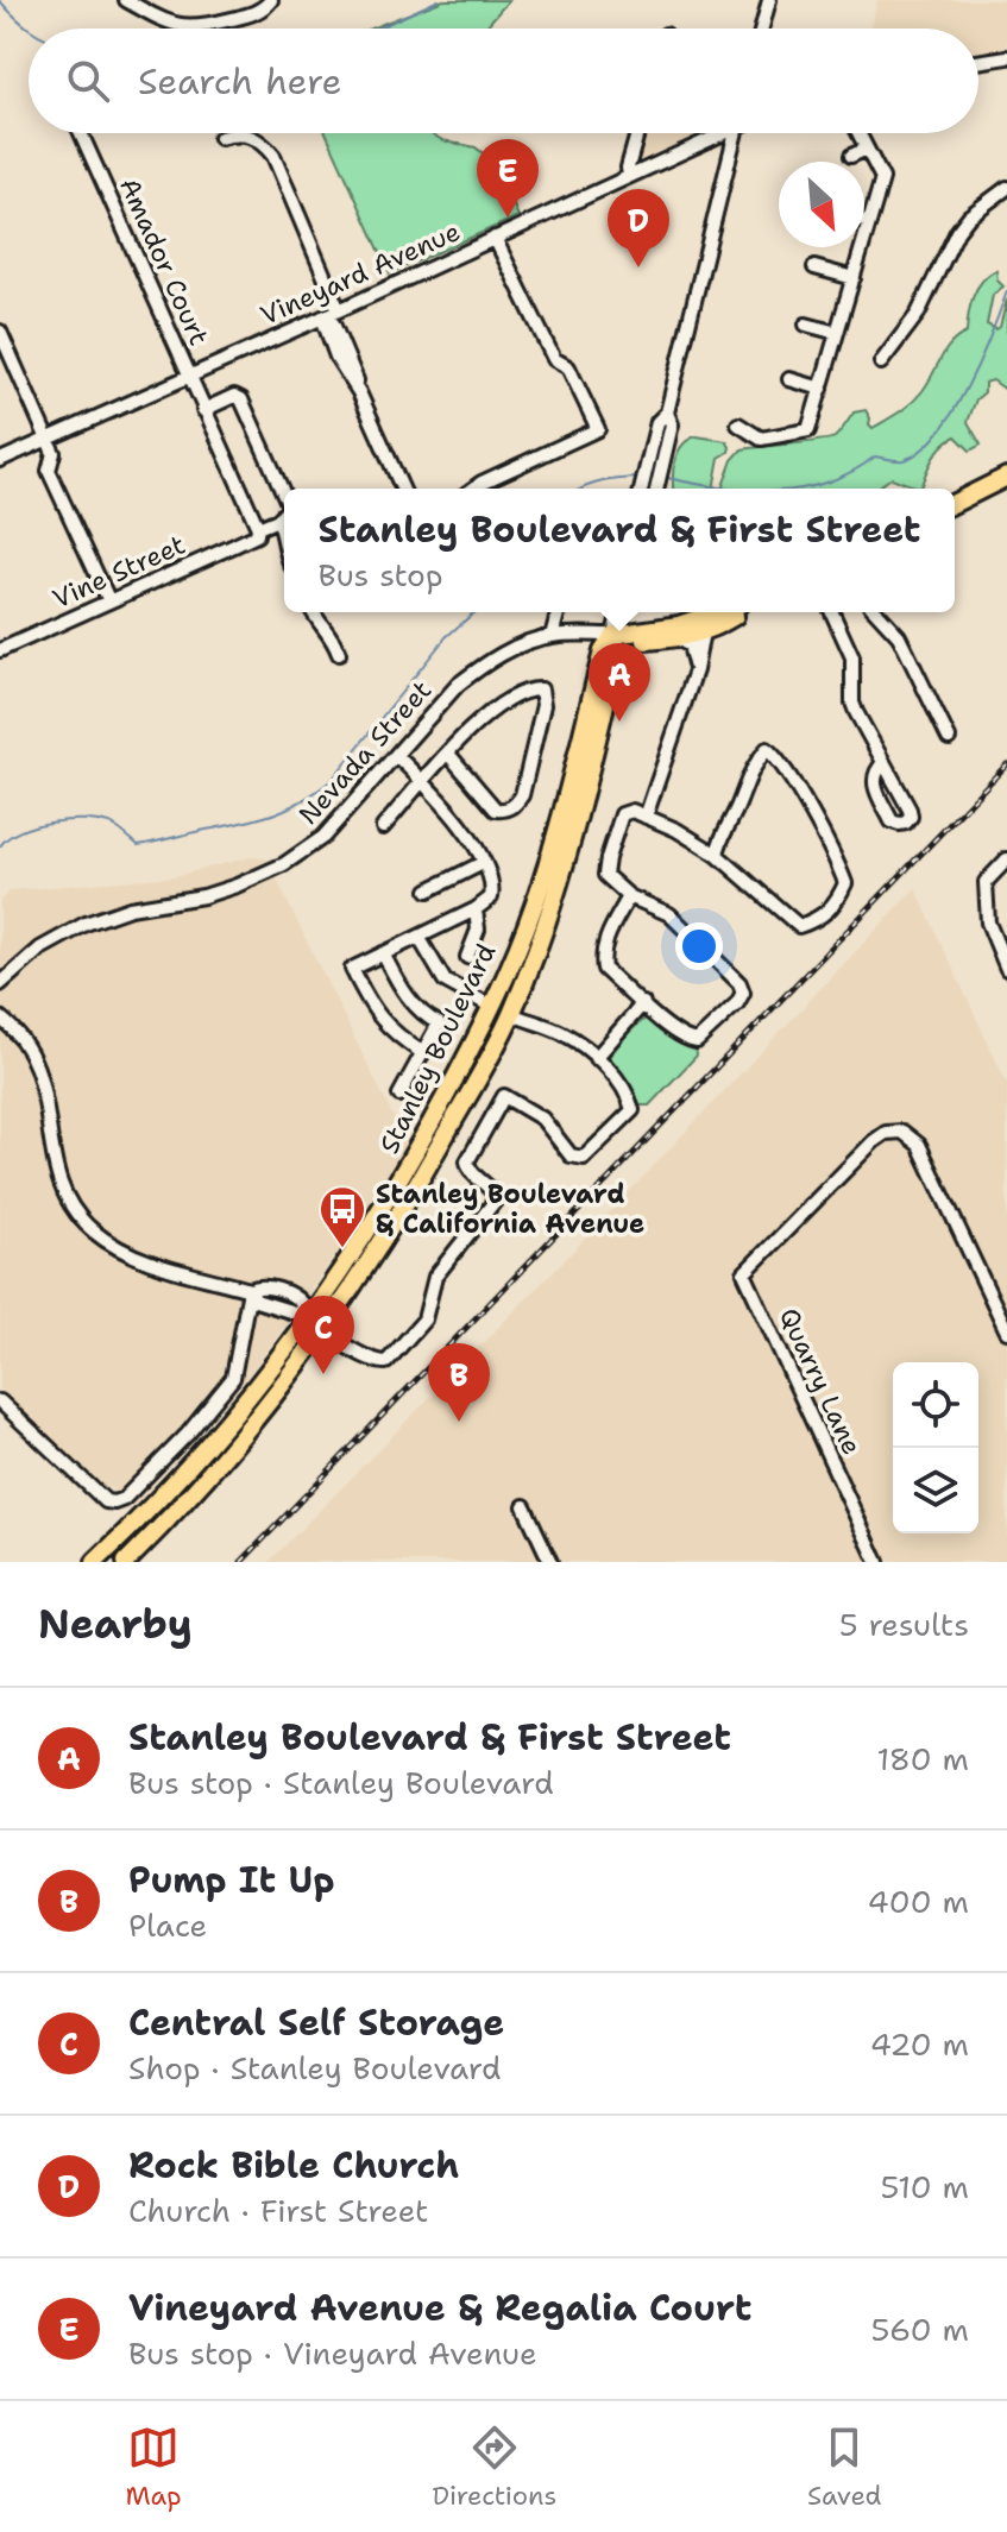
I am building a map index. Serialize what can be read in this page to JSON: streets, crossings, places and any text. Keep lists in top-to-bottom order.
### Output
{
  "streets": {
    "main road": ["Stanley Boulevard"],
    "street": [
      "Amador Court",
      "Vineyard Avenue",
      "Vine Street",
      "Nevada Street",
      "Quarry Lane"
    ]
  },
  "crossings": [
    ["Amador Court", "Vineyard Avenue"],
    ["Amador Court", "Vine Street"],
    ["Nevada Street", "Stanley Boulevard"]
  ],
  "places": {
    "bus stop": ["Stanley Boulevard & California Avenue"]
  },
  "north": "bottom right",
  "page": {
    "search": "Search here",
    "pins": [
      "E",
      "D",
      "A",
      "C",
      "B"
    ],
    "popup": ["Stanley Boulevard & First Street", "Bus stop"],
    "heading": ["Nearby", "5 results"],
    "list": [
      {
        "mark": "A",
        "name": "Stanley Boulevard & First Street",
        "note": "Bus stop · Stanley Boulevard",
        "value": "180 m"
      },
      {
        "mark": "B",
        "name": "Pump It Up",
        "note": "Place",
        "value": "400 m"
      },
      {
        "mark": "C",
        "name": "Central Self Storage",
        "note": "Shop · Stanley Boulevard",
        "value": "420 m"
      },
      {
        "mark": "D",
        "name": "Rock Bible Church",
        "note": "Church · First Street",
        "value": "510 m"
      },
      {
        "mark": "E",
        "name": "Vineyard Avenue & Regalia Court",
        "note": "Bus stop · Vineyard Avenue",
        "value": "560 m"
      }
    ],
    "nav": ["Map", "Directions", "Saved"]
  }
}
